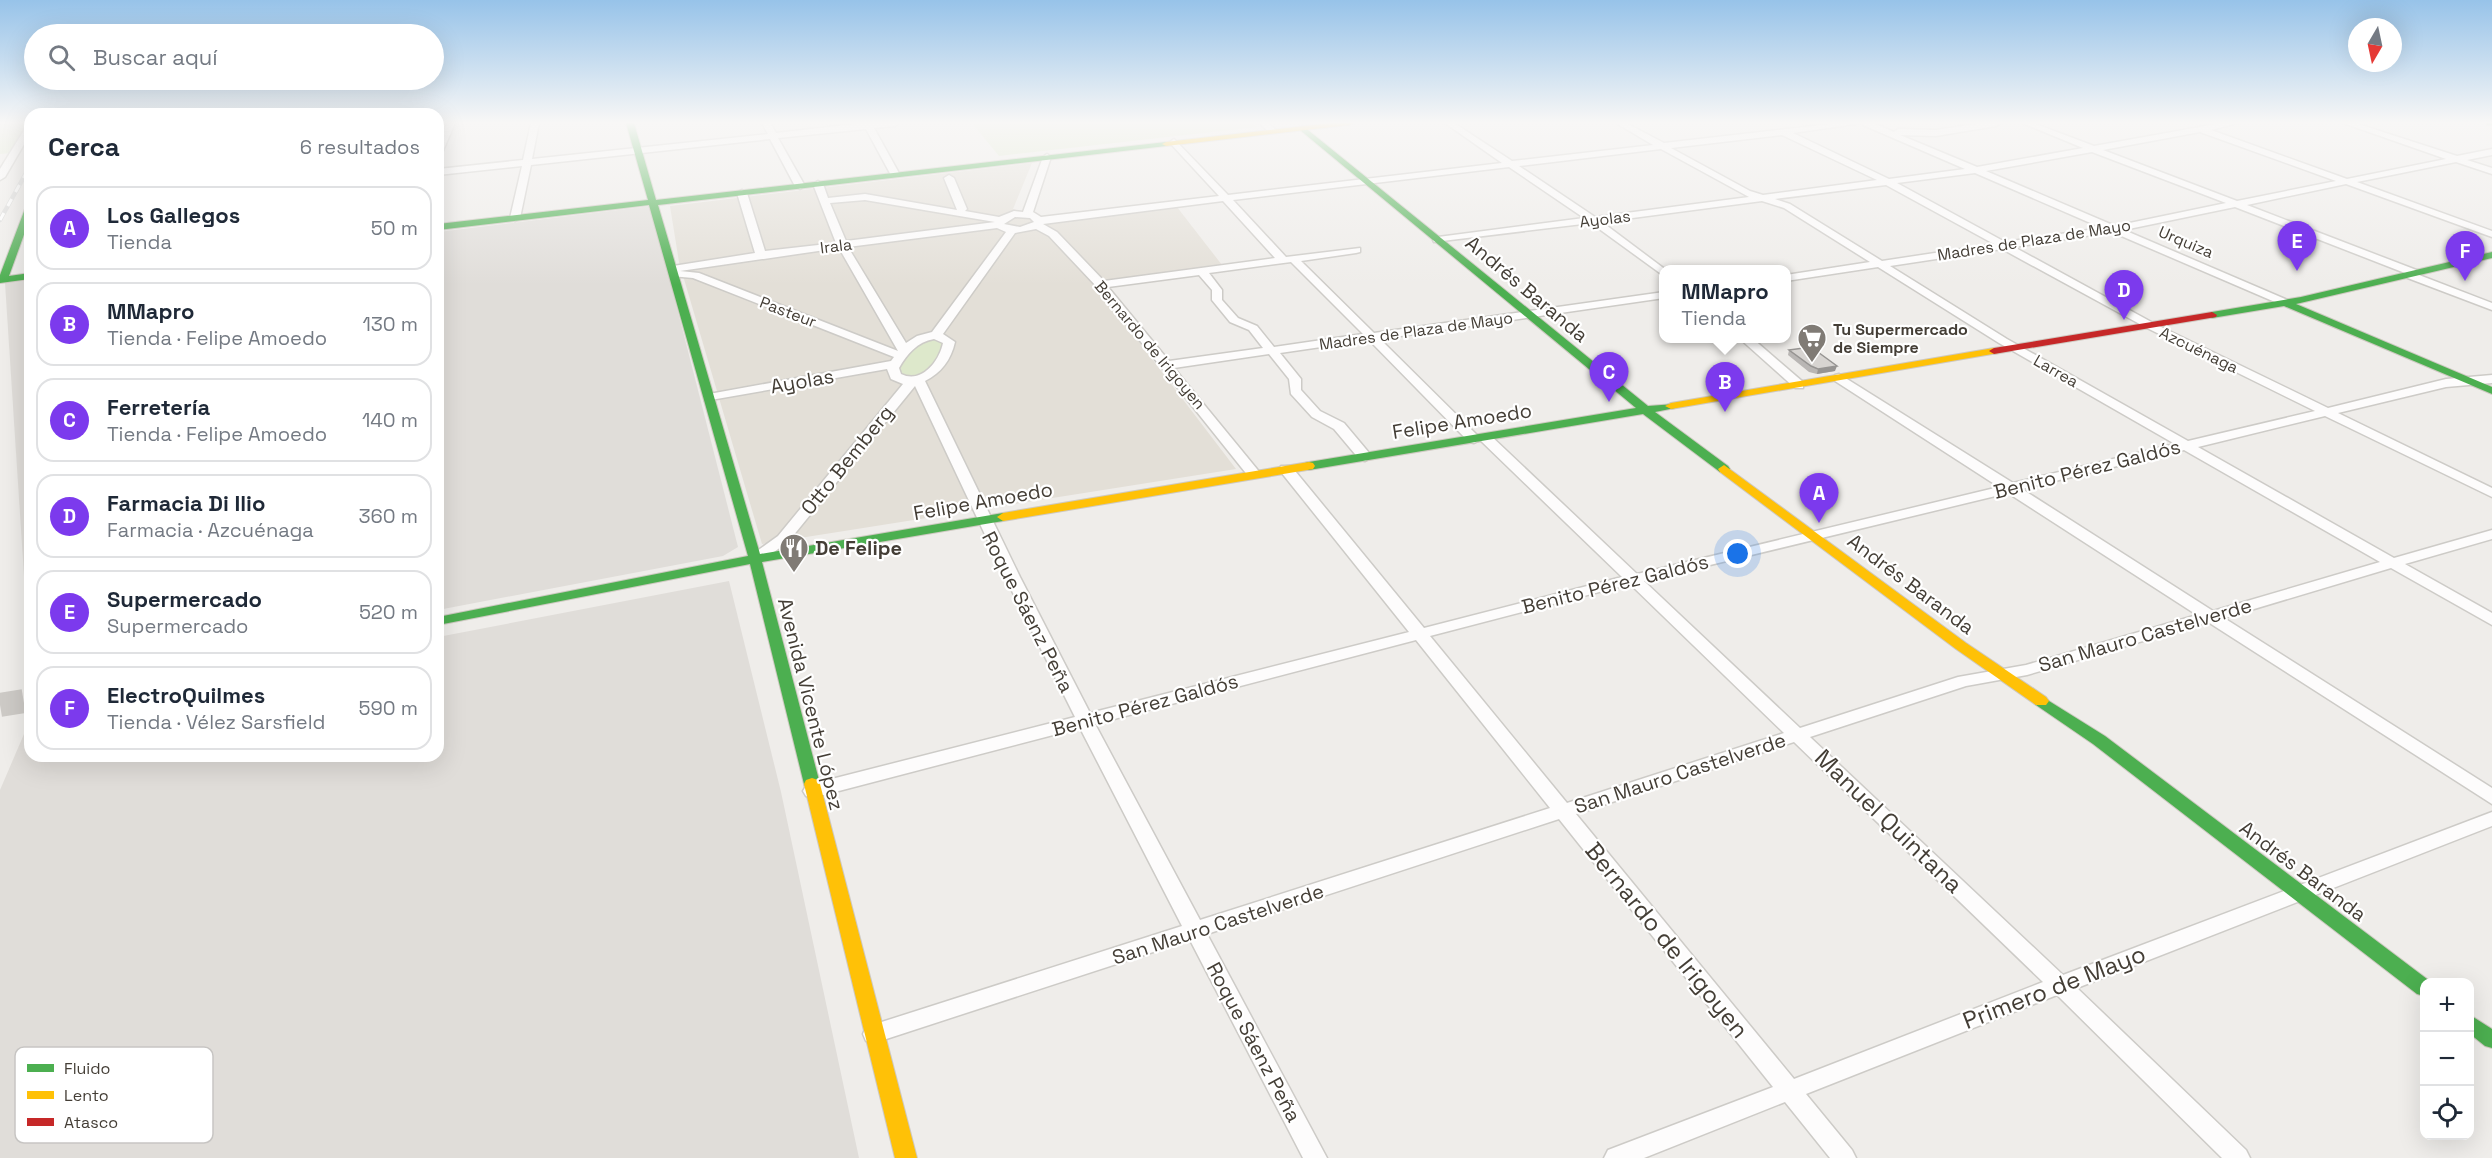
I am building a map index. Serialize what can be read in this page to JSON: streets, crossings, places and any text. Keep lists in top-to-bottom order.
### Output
{
  "streets": {
    "main road": [
      "Urquiza",
      "Andrés Baranda",
      "Felipe Amoedo",
      "Avenida Vicente López"
    ],
    "street": [
      "Ayolas",
      "Madres de Plaza de Mayo",
      "Irala",
      "Pasteur",
      "Bernardo de Irigoyen",
      "Azcuénaga",
      "Larrea",
      "Otto Bemberg",
      "Benito Pérez Galdós",
      "Roque Sáenz Peña",
      "San Mauro Castelverde",
      "Manuel Quintana",
      "Primero de Mayo"
    ]
  },
  "crossings": [
    ["Ayolas", "Andrés Baranda"],
    ["Ayolas", "Pasteur"],
    ["Ayolas", "Azcuénaga"],
    ["Ayolas", "Larrea"],
    ["Ayolas", "Otto Bemberg"],
    ["Ayolas", "Roque Sáenz Peña"],
    ["Ayolas", "Avenida Vicente López"],
    ["Madres de Plaza de Mayo", "Urquiza"],
    ["Madres de Plaza de Mayo", "Andrés Baranda"],
    ["Madres de Plaza de Mayo", "Bernardo de Irigoyen"],
    ["Madres de Plaza de Mayo", "Azcuénaga"],
    ["Madres de Plaza de Mayo", "Larrea"],
    ["Madres de Plaza de Mayo", "Manuel Quintana"],
    ["Urquiza", "Felipe Amoedo"],
    ["Urquiza", "Benito Pérez Galdós"],
    ["Irala", "Pasteur"],
    ["Irala", "Bernardo de Irigoyen"],
    ["Irala", "Avenida Vicente López"],
    ["Andrés Baranda", "Felipe Amoedo"],
    ["Andrés Baranda", "Benito Pérez Galdós"],
    ["Andrés Baranda", "San Mauro Castelverde"],
    ["Andrés Baranda", "Primero de Mayo"],
    ["Pasteur", "Roque Sáenz Peña"],
    ["Pasteur", "Avenida Vicente López"],
    ["Bernardo de Irigoyen", "Felipe Amoedo"],
    ["Bernardo de Irigoyen", "Benito Pérez Galdós"],
    ["Bernardo de Irigoyen", "San Mauro Castelverde"],
    ["Bernardo de Irigoyen", "Primero de Mayo"],
    ["Azcuénaga", "Felipe Amoedo"],
    ["Azcuénaga", "Benito Pérez Galdós"],
    ["Larrea", "Felipe Amoedo"],
    ["Larrea", "Benito Pérez Galdós"],
    ["Larrea", "San Mauro Castelverde"],
    ["Felipe Amoedo", "Otto Bemberg"],
    ["Felipe Amoedo", "Roque Sáenz Peña"],
    ["Felipe Amoedo", "Avenida Vicente López"],
    ["Felipe Amoedo", "Manuel Quintana"],
    ["Otto Bemberg", "Roque Sáenz Peña"],
    ["Otto Bemberg", "Avenida Vicente López"],
    ["Benito Pérez Galdós", "Roque Sáenz Peña"],
    ["Benito Pérez Galdós", "Avenida Vicente López"],
    ["Benito Pérez Galdós", "Manuel Quintana"],
    ["Roque Sáenz Peña", "San Mauro Castelverde"],
    ["San Mauro Castelverde", "Avenida Vicente López"],
    ["San Mauro Castelverde", "Manuel Quintana"],
    ["Manuel Quintana", "Primero de Mayo"]
  ],
  "places": {
    "supermarket": ["Tu Supermercado de Siempre"],
    "restaurant": ["De Felipe"]
  },
  "legend": ["Fluido", "Lento", "Atasco"],
  "north": "bottom",
  "page": {
    "search": "Buscar aquí",
    "heading": ["Cerca", "6 resultados"],
    "list": [
      {
        "mark": "A",
        "name": "Los Gallegos",
        "note": "Tienda",
        "value": "50 m"
      },
      {
        "mark": "B",
        "name": "MMapro",
        "note": "Tienda · Felipe Amoedo",
        "value": "130 m"
      },
      {
        "mark": "C",
        "name": "Ferretería",
        "note": "Tienda · Felipe Amoedo",
        "value": "140 m"
      },
      {
        "mark": "D",
        "name": "Farmacia Di Ilio",
        "note": "Farmacia · Azcuénaga",
        "value": "360 m"
      },
      {
        "mark": "E",
        "name": "Supermercado",
        "note": "Supermercado",
        "value": "520 m"
      },
      {
        "mark": "F",
        "name": "ElectroQuilmes",
        "note": "Tienda · Vélez Sarsfield",
        "value": "590 m"
      }
    ],
    "pins": [
      "E",
      "F",
      "D",
      "C",
      "B",
      "A"
    ],
    "popup": ["MMapro", "Tienda"],
    "map_buttons": ["+", "−"]
  }
}
